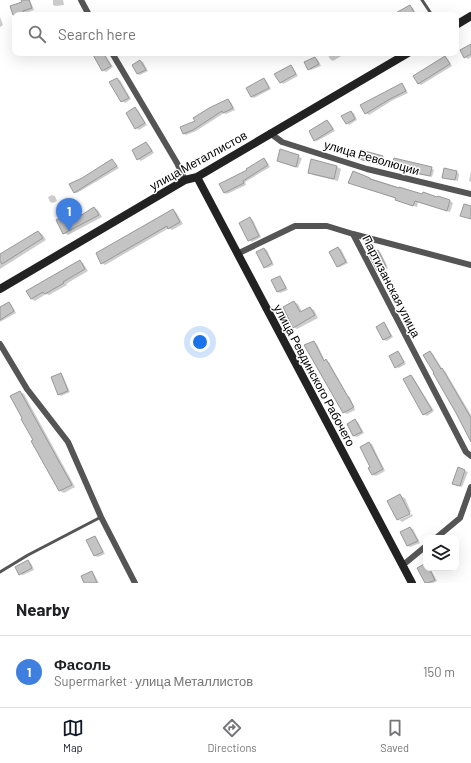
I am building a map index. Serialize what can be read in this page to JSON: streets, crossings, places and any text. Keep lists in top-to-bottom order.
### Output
{
  "streets": {
    "street": [
      "улица Революции",
      "улица Металлистов",
      "Партизанская улица",
      "улица Ревдинского Рабочего"
    ]
  },
  "crossings": [
    ["улица Революции", "улица Металлистов"],
    ["улица Металлистов", "улица Ревдинского Рабочего"],
    ["Партизанская улица", "улица Ревдинского Рабочего"]
  ],
  "page": {
    "search": "Search here",
    "pins": "1",
    "heading": "Nearby",
    "list": [
      {
        "mark": "1",
        "name": "Фасоль",
        "note": "Supermarket · улица Металлистов",
        "value": "150 m"
      }
    ],
    "nav": ["Map", "Directions", "Saved"]
  }
}
